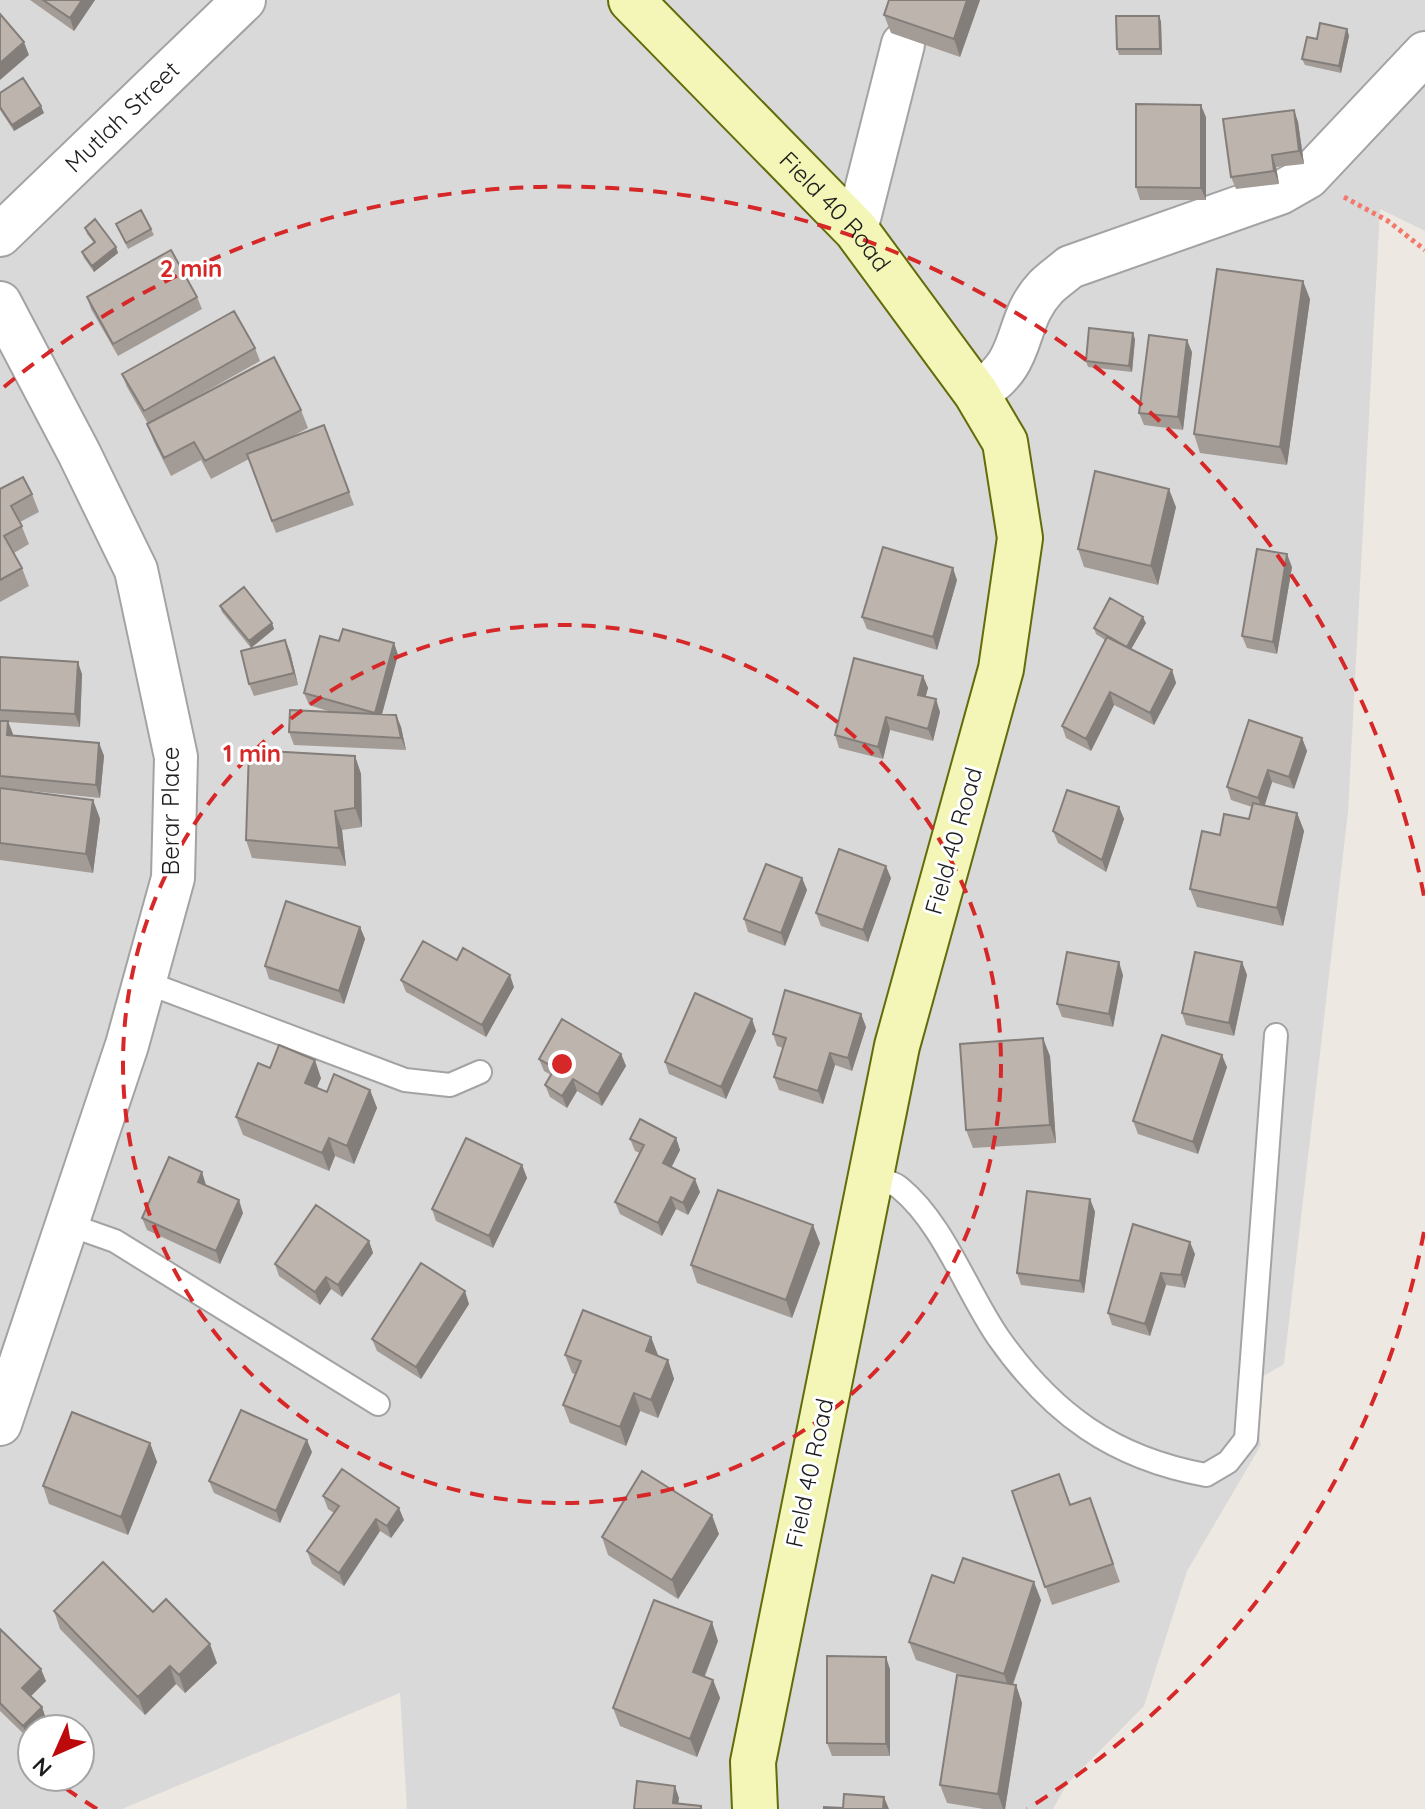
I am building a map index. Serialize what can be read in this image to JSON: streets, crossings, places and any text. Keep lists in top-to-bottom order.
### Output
{
  "streets": {
    "street": ["Mutlah Street", "Field 40 Road", "Berar Place"]
  },
  "north": "bottom left",
  "rings": ["2 min", "1 min"]
}
